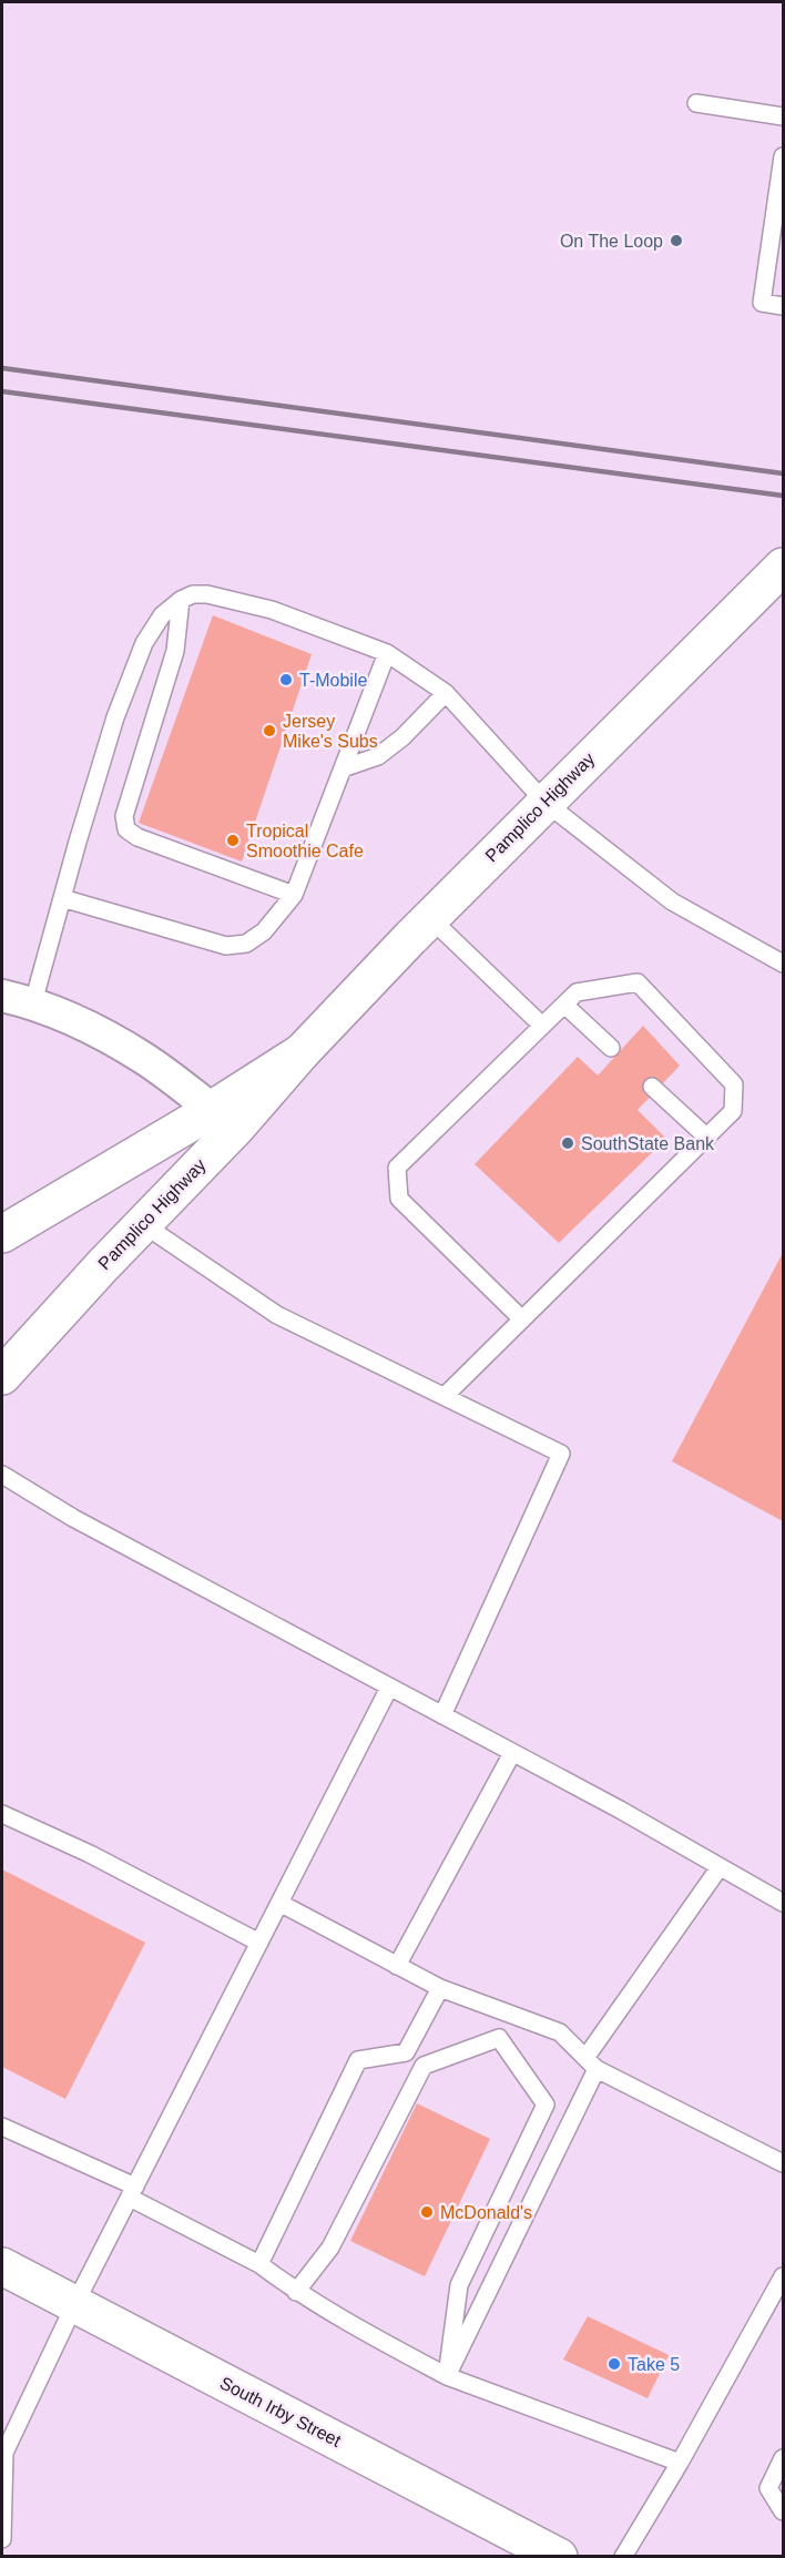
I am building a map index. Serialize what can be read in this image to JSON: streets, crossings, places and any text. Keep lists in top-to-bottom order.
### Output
{
  "streets": {
    "main road": ["Pamplico Highway", "South Irby Street"]
  },
  "places": [
    "On The Loop",
    "T-Mobile",
    "Jersey Mike's Subs",
    "Tropical Smoothie Cafe",
    "SouthState Bank",
    "McDonald's",
    "Take 5"
  ]
}
